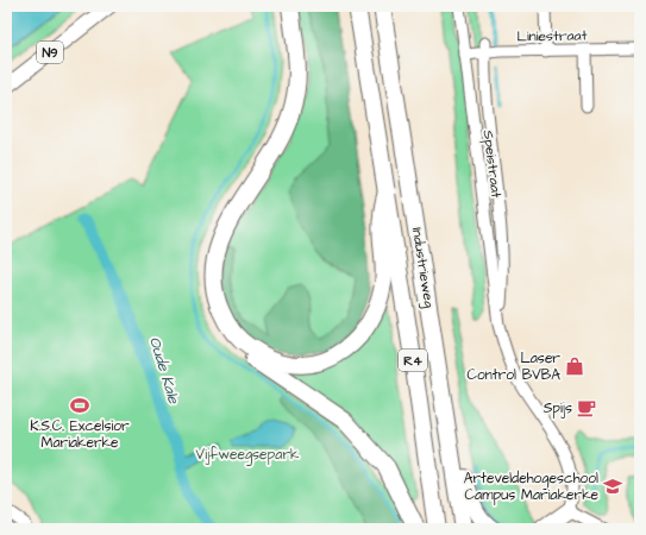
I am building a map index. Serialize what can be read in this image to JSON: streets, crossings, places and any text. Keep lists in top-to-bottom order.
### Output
{
  "streets": {
    "highway": ["Industrieweg", "R4"],
    "main road": ["N9"],
    "street": ["Liniestraat", "Speistraat"]
  },
  "crossings": [
    ["Liniestraat", "Speistraat"],
    ["Industrieweg", "R4"]
  ],
  "water": ["Oude Kale"],
  "parks": ["Vijfweegsepark"],
  "places": {
    "shop": ["Laser Control BVBA"],
    "sports": ["K.S.C. Excelsior Mariakerke"],
    "cafe": ["Spijs"],
    "school or university": ["Arteveldehogeschool Campus Mariakerke"]
  }
}
